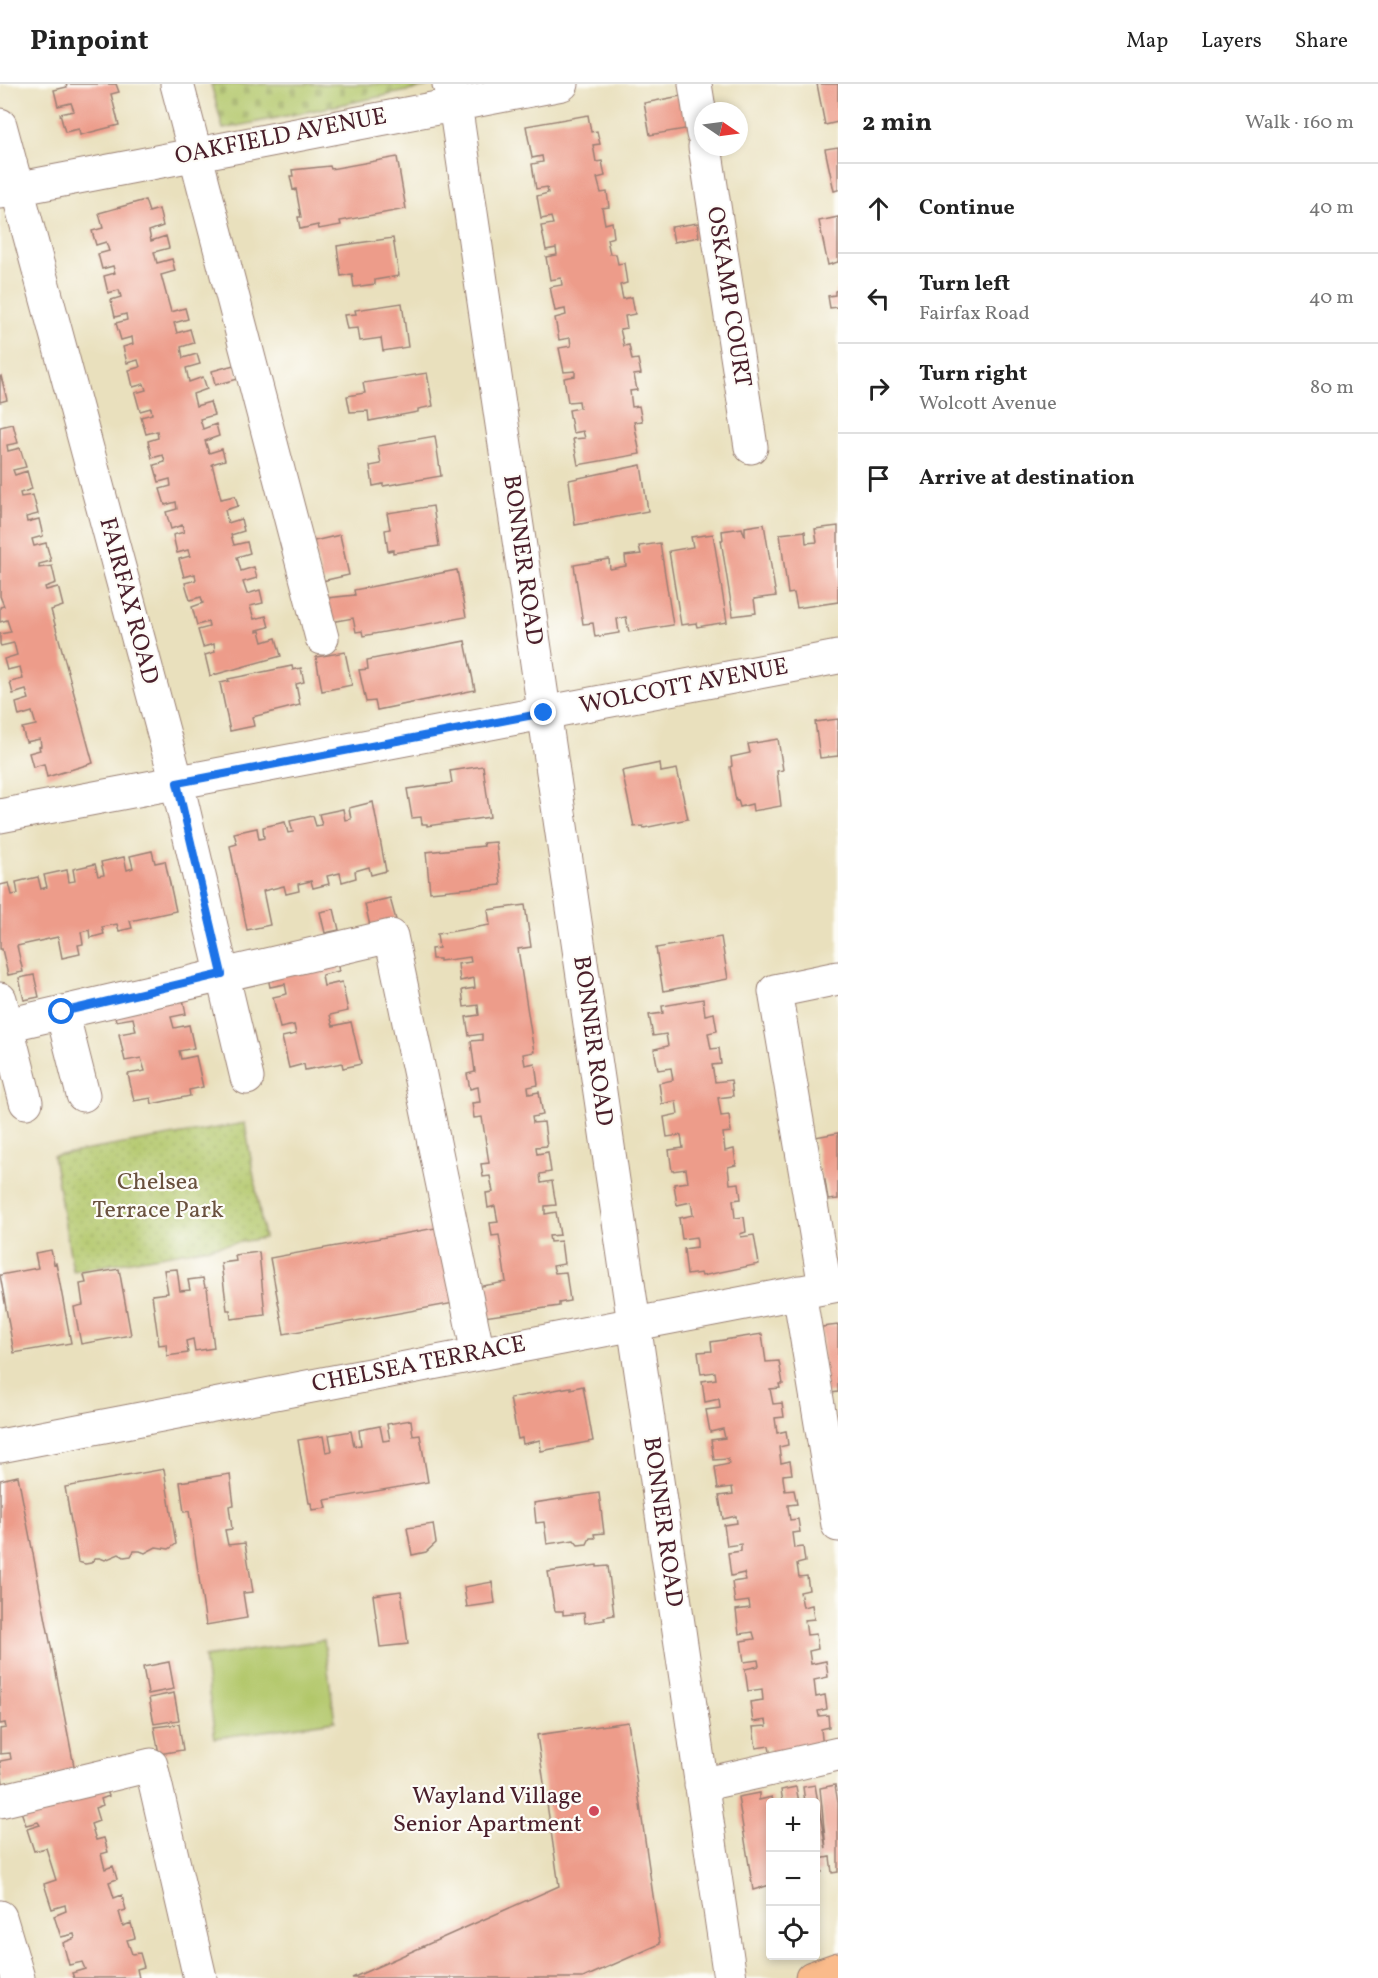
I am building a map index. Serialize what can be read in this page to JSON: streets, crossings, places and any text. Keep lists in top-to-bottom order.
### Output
{
  "streets": {
    "street": [
      "OAKFIELD AVENUE",
      "OSKAMP COURT",
      "BONNER ROAD",
      "FAIRFAX ROAD",
      "WOLCOTT AVENUE",
      "CHELSEA TERRACE"
    ]
  },
  "crossings": [
    ["OAKFIELD AVENUE", "BONNER ROAD"],
    ["OAKFIELD AVENUE", "FAIRFAX ROAD"],
    ["BONNER ROAD", "WOLCOTT AVENUE"],
    ["BONNER ROAD", "CHELSEA TERRACE"],
    ["FAIRFAX ROAD", "WOLCOTT AVENUE"]
  ],
  "parks": ["Chelsea Terrace Park"],
  "places": ["Wayland Village Senior Apartment"],
  "north": "right",
  "page": {
    "header": "Pinpoint",
    "nav": ["Map", "Layers", "Share"],
    "heading": ["2 min", "Walk · 160 m"],
    "list": [
      ["Continue", "40 m"],
      ["Turn left", "Fairfax Road", "40 m"],
      ["Turn right", "Wolcott Avenue", "80 m"],
      "Arrive at destination"
    ],
    "map_buttons": ["+", "−"]
  }
}
